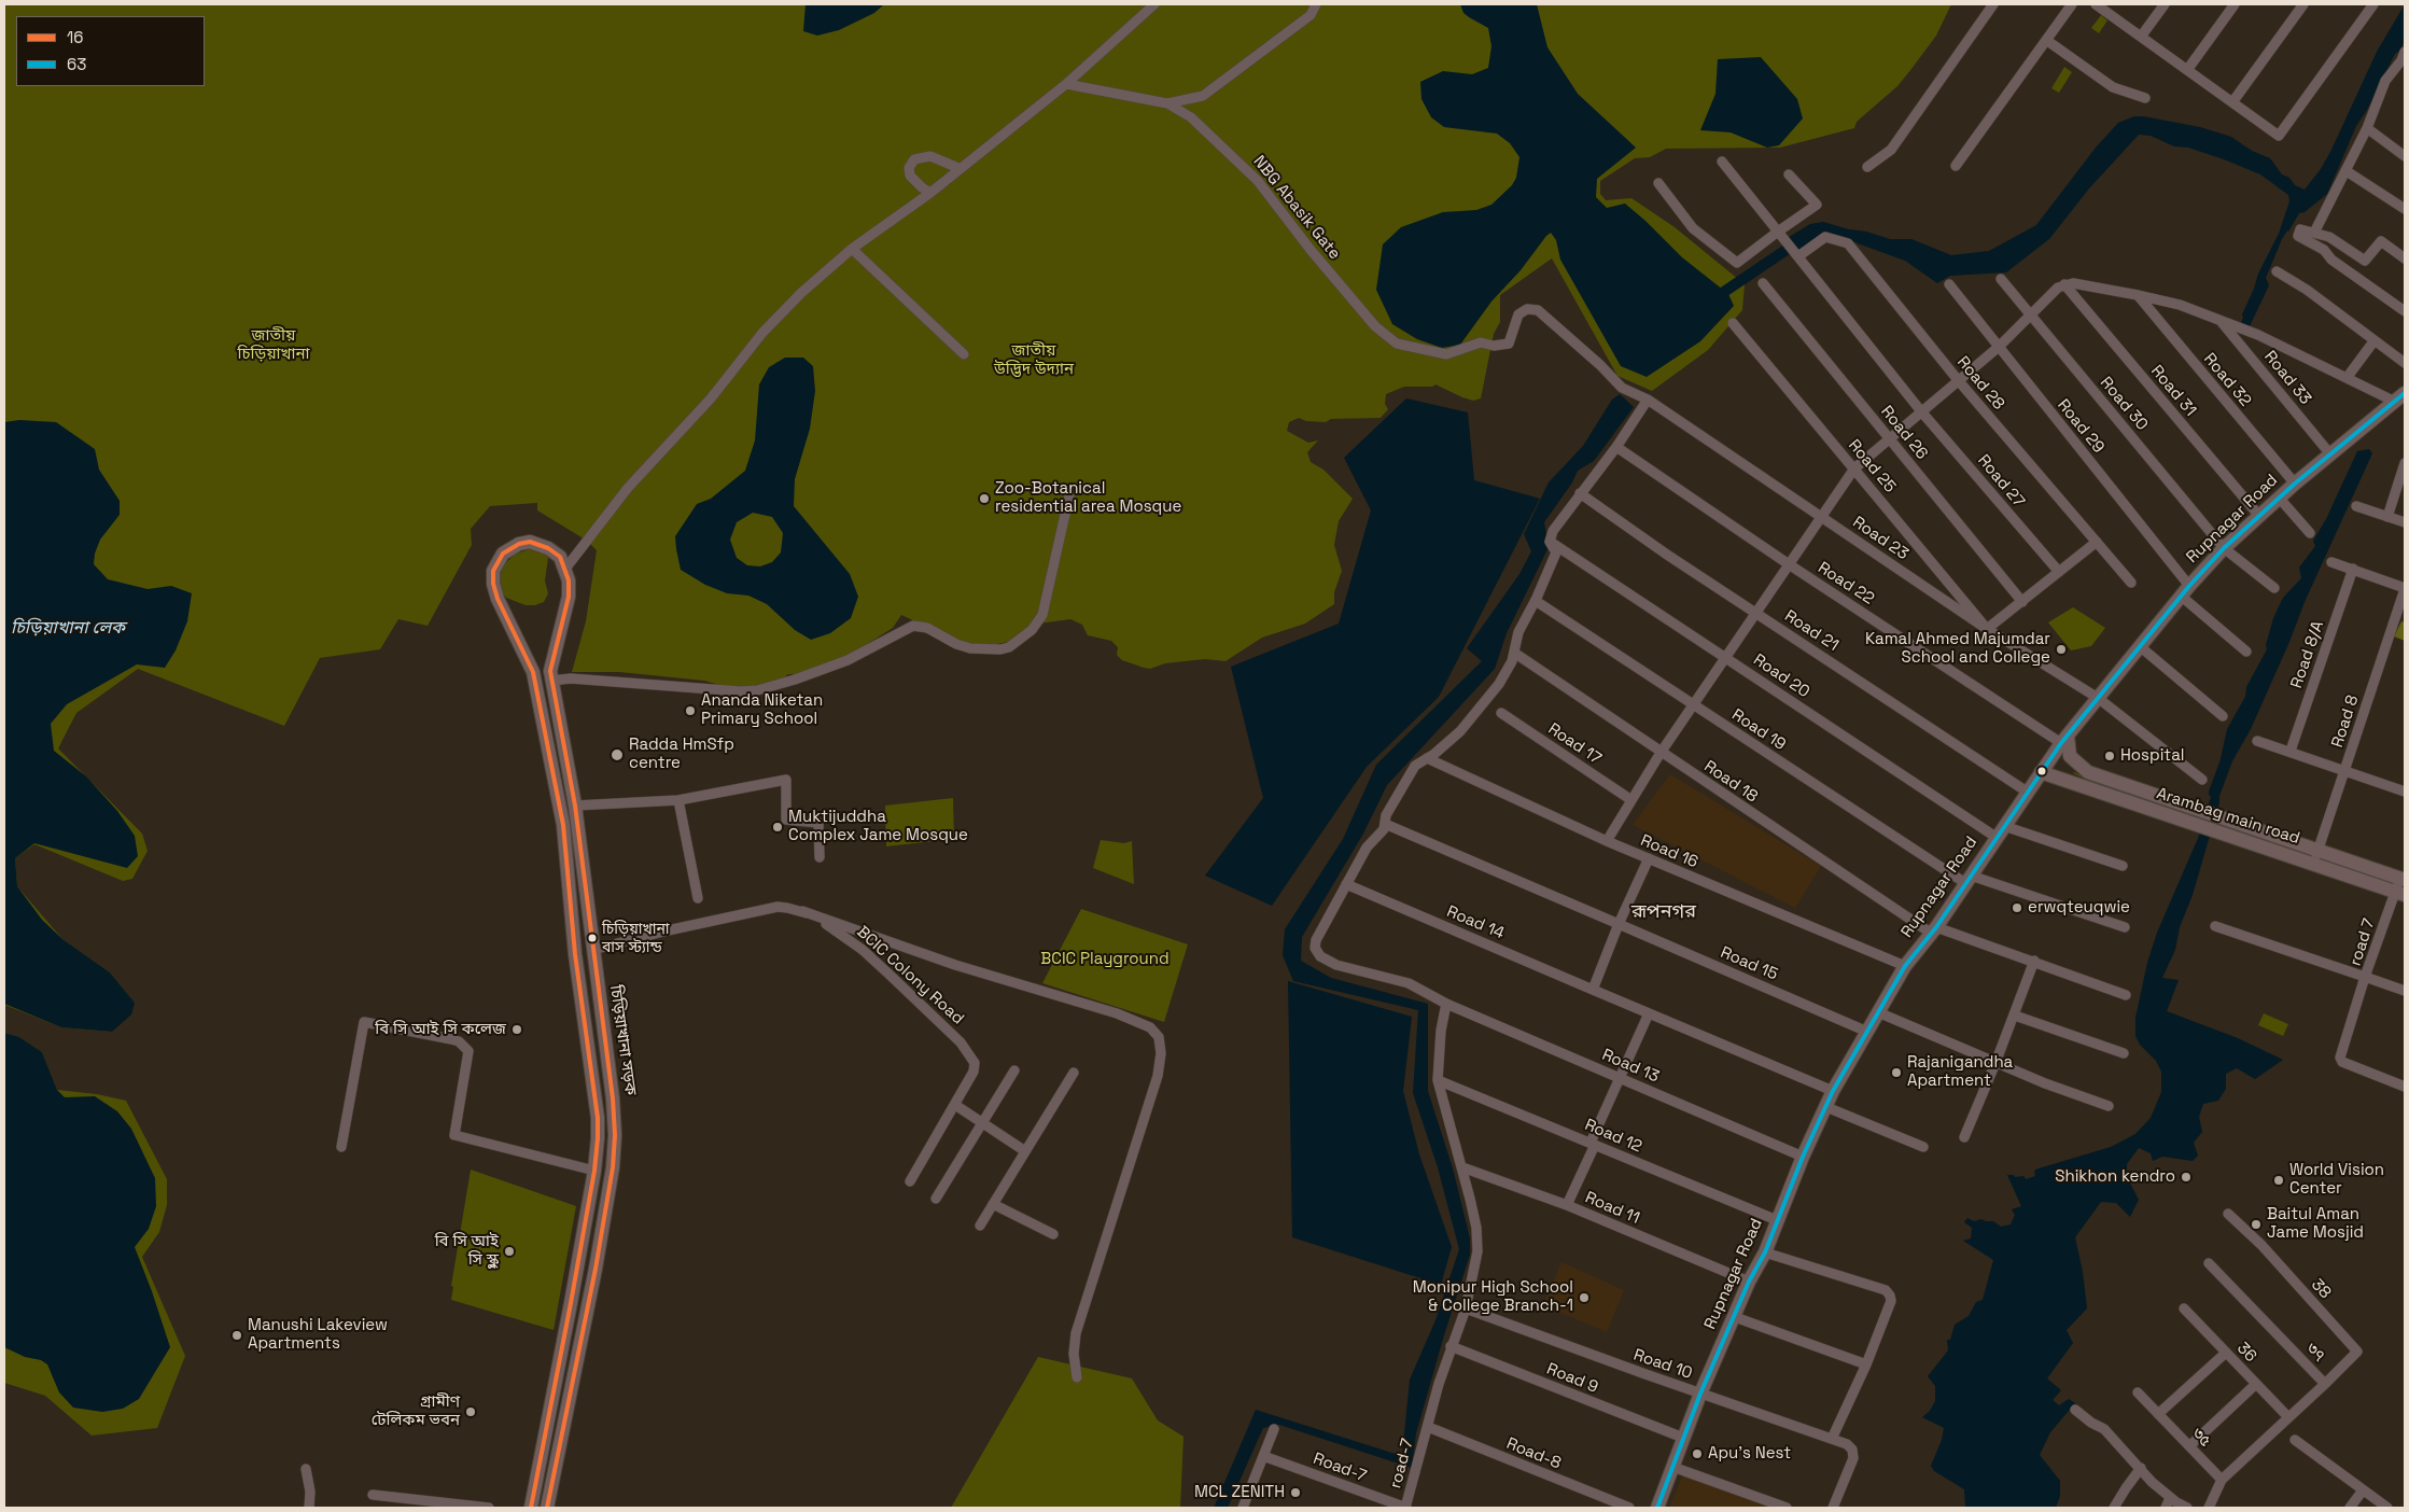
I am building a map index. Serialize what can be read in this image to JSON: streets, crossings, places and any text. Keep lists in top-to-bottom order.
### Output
{
  "streets": {
    "street": [
      "NBG Abasik Gate",
      "Road 33",
      "Road 32",
      "Road 28",
      "Road 31",
      "Road 30",
      "Road 29",
      "Road 26",
      "Road 25",
      "Road 27",
      "Rupnagar Road",
      "Road 23",
      "Road 22",
      "Road 21",
      "Road 8/A",
      "Road 20",
      "Road 8",
      "Road 19",
      "Road 17",
      "Road 18",
      "Arambag main road",
      "Road 16",
      "Road 14",
      "road 7",
      "Road 15",
      "BCIC Colony Road",
      "চিড়িয়াখানা সড়ক",
      "Road 13",
      "Road 12",
      "Road 11",
      "38",
      "36",
      "৩৭",
      "Road 10",
      "Road 9",
      "৩৫",
      "Road-8",
      "road-7",
      "Road-7"
    ]
  },
  "crossings": [
    ["NBG Abasik Gate", "Road 23"],
    ["Road 33", "Rupnagar Road"],
    ["Road 32", "Rupnagar Road"],
    ["Road 28", "Road 27"],
    ["Road 31", "Rupnagar Road"],
    ["Road 30", "Rupnagar Road"],
    ["Road 29", "Rupnagar Road"],
    ["Road 25", "Road 23"],
    ["Rupnagar Road", "Road 23"],
    ["Rupnagar Road", "Road 22"],
    ["Rupnagar Road", "Road 21"],
    ["Rupnagar Road", "Road 20"],
    ["Rupnagar Road", "Road 19"],
    ["Rupnagar Road", "Road 18"],
    ["Rupnagar Road", "Arambag main road"],
    ["Rupnagar Road", "Road 16"],
    ["Rupnagar Road", "Road 15"],
    ["Rupnagar Road", "Road 13"],
    ["Rupnagar Road", "Road 12"],
    ["Rupnagar Road", "Road 11"],
    ["Rupnagar Road", "Road 10"],
    ["Rupnagar Road", "Road 9"],
    ["Road 22", "Arambag main road"],
    ["Road 8", "Arambag main road"],
    ["Arambag main road", "road 7"],
    ["Road 14", "Road 13"],
    ["BCIC Colony Road", "চিড়িয়াখানা সড়ক"],
    ["Road 13", "road-7"],
    ["Road 12", "road-7"],
    ["Road 11", "road-7"],
    ["38", "৩৭"],
    ["36", "৩৭"],
    ["৩৭", "৩৫"],
    ["Road 10", "road-7"],
    ["Road 9", "road-7"],
    ["Road-8", "road-7"],
    ["road-7", "Road-7"]
  ],
  "districts": ["রূপনগর"],
  "water": ["চিড়িয়াখানা লেক"],
  "parks": ["জাতীয় চিড়িয়াখানা", "জাতীয় উদ্ভিদ উদ্যান", "BCIC Playground"],
  "places": [
    "Zoo-Botanical residential area Mosque",
    "Kamal Ahmed Majumdar School and College",
    "Ananda Niketan Primary School",
    "Radda HmSfp centre",
    "Hospital",
    "Muktijuddha Complex Jame Mosque",
    "erwqteuqwie",
    "চিড়িয়াখানা বাস স্ট্যান্ড",
    "বি সি আই সি কলেজ",
    "Rajanigandha Apartment",
    "Shikhon kendro",
    "World Vision Center",
    "Baitul Aman Jame Mosjid",
    "বি সি আই সি স্কুল",
    "Monipur High School & College Branch-1",
    "Manushi Lakeview Apartments",
    "গ্রামীণ টেলিকম ভবন",
    "Apu's Nest",
    "MCL ZENITH"
  ],
  "lines": ["transit line 63", "transit line 16"],
  "legend": ["16", "63"]
}
